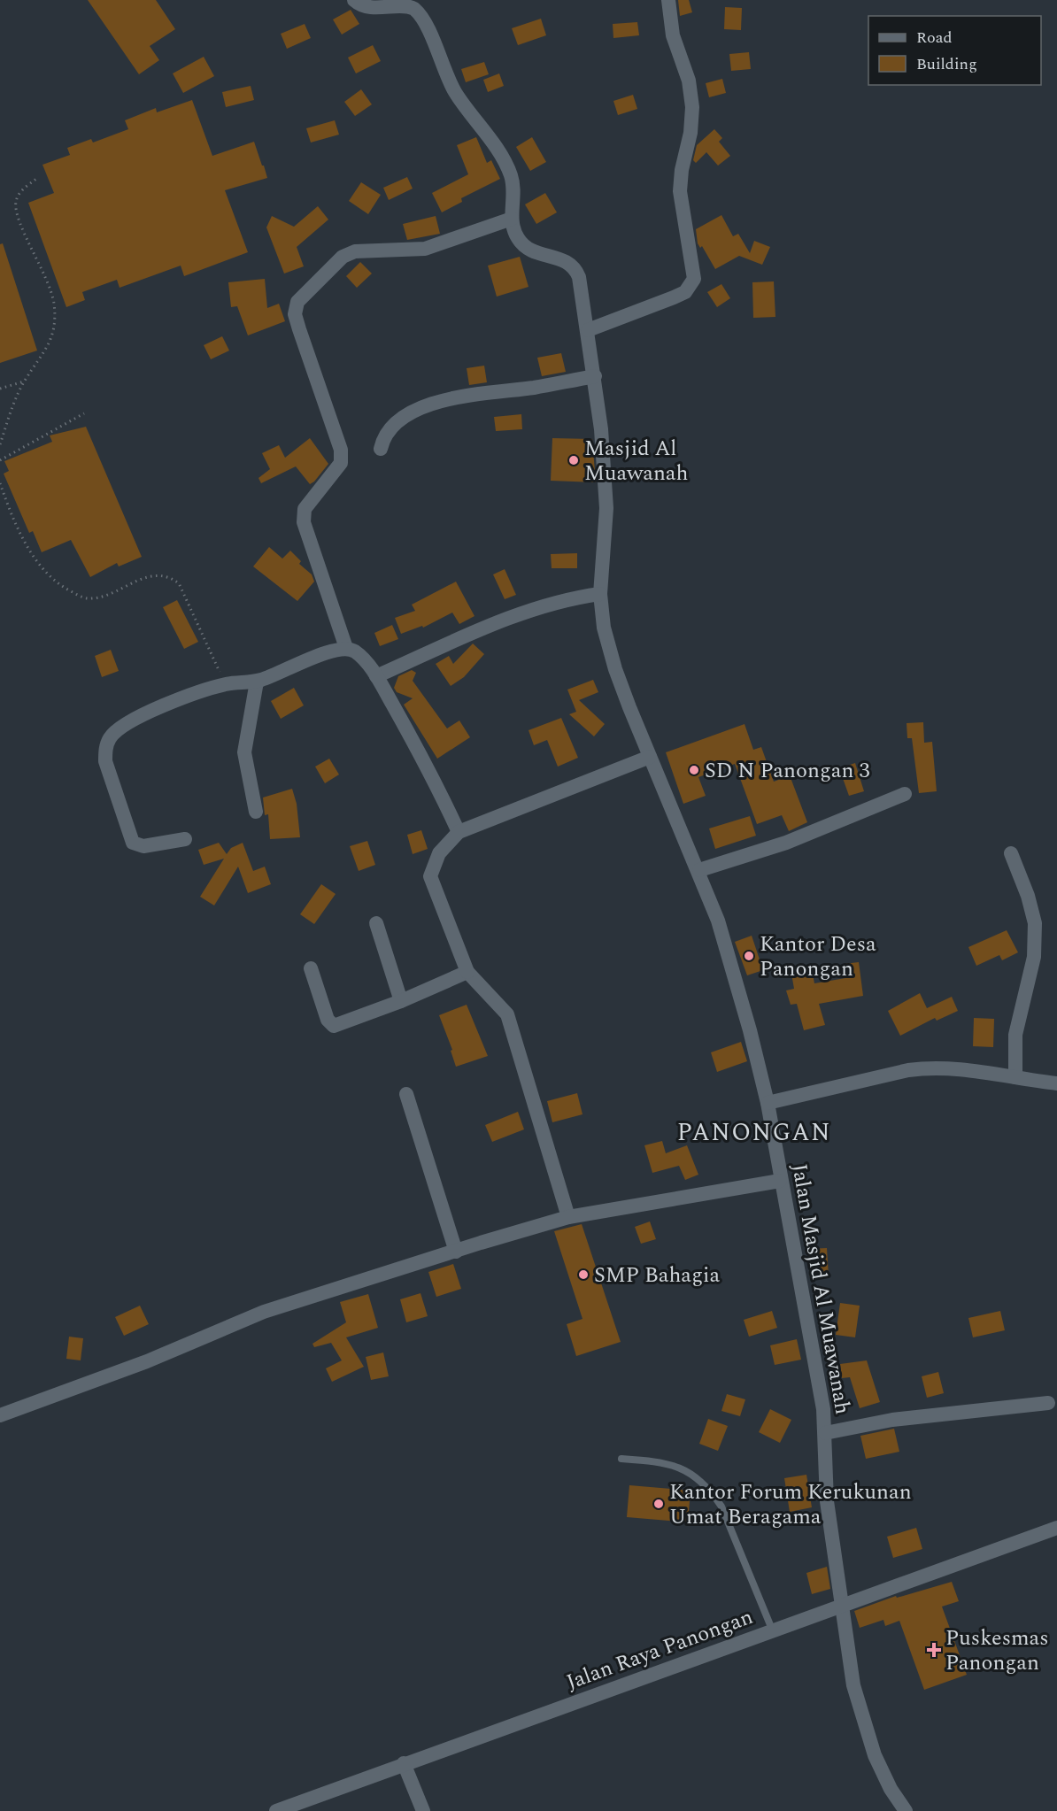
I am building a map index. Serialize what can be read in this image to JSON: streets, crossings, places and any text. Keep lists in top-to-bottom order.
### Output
{
  "streets": {
    "street": ["Jalan Masjid Al Muawanah", "Jalan Raya Panongan"]
  },
  "crossings": [
    ["Jalan Masjid Al Muawanah", "Jalan Raya Panongan"]
  ],
  "districts": ["PANONGAN"],
  "places": {
    "other": [
      "Masjid Al Muawanah",
      "SD N Panongan 3",
      "Kantor Desa Panongan",
      "SMP Bahagia",
      "Kantor Forum Kerukunan Umat Beragama"
    ],
    "health": ["Puskesmas Panongan"]
  },
  "legend": ["Road", "Building"]
}
